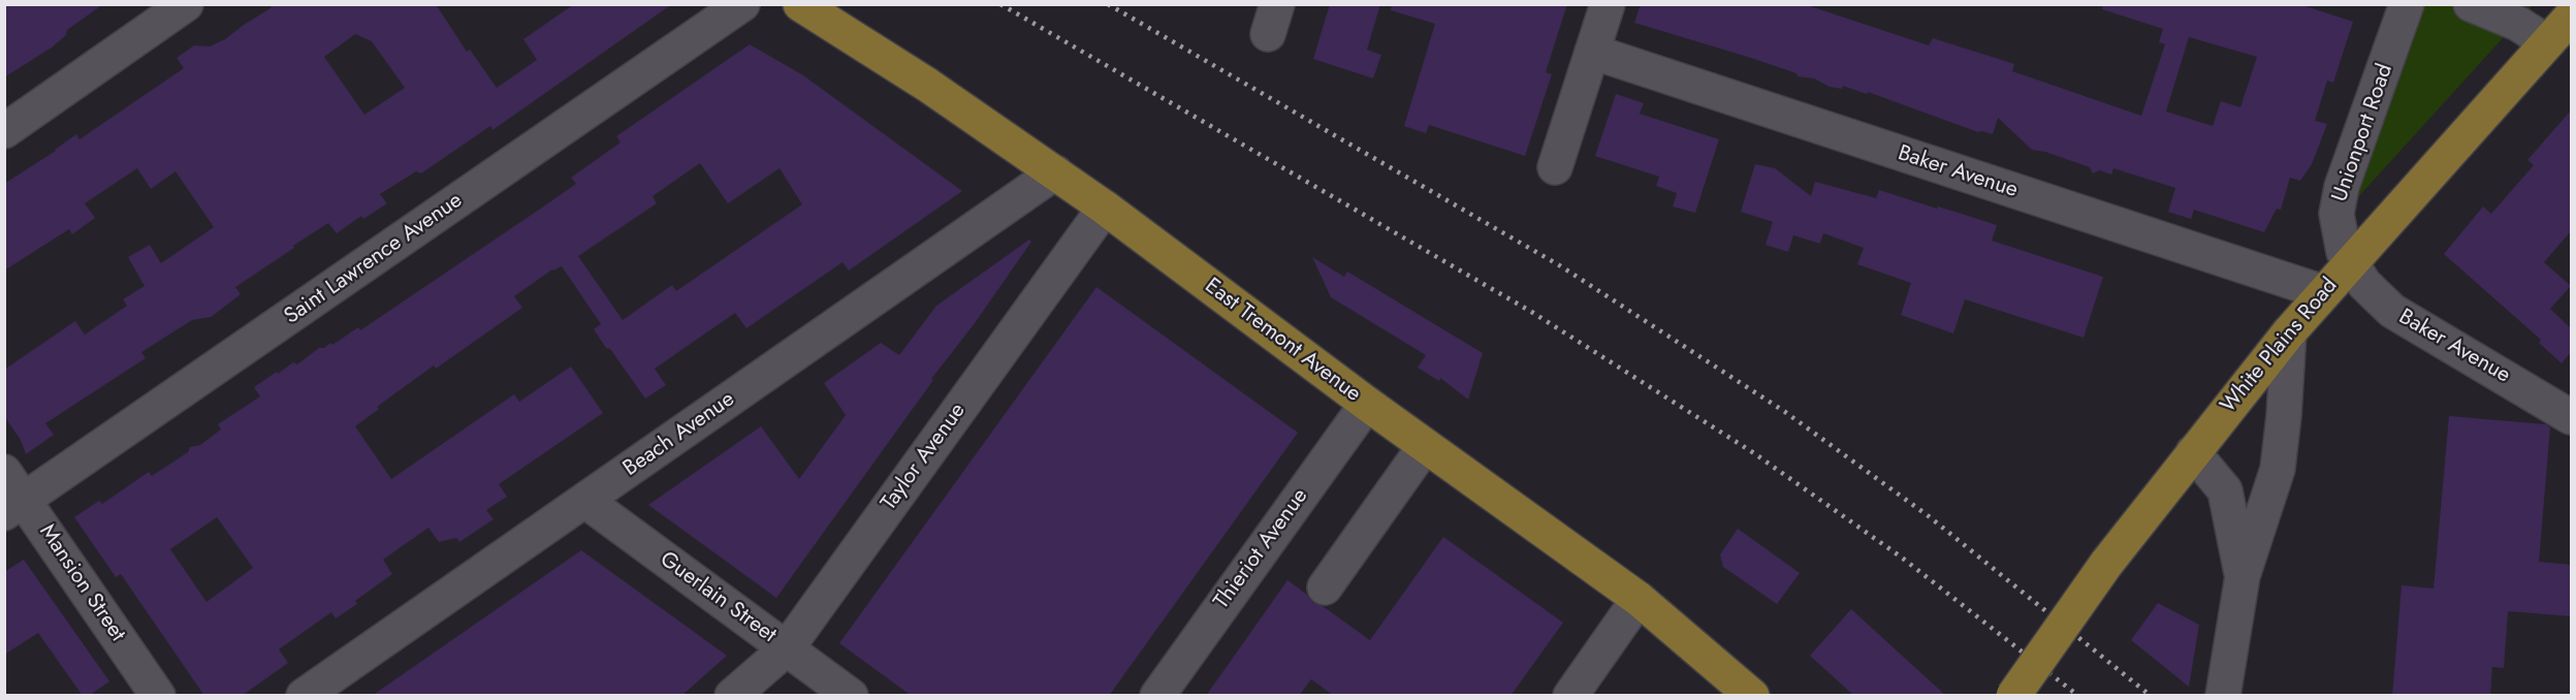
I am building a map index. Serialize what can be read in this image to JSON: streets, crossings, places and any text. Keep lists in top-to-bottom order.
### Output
{
  "streets": {
    "main road": ["East Tremont Avenue", "White Plains Road"],
    "street": [
      "Unionport Road",
      "Baker Avenue",
      "Saint Lawrence Avenue",
      "Beach Avenue",
      "Taylor Avenue",
      "Thieriot Avenue",
      "Mansion Street",
      "Guerlain Street"
    ]
  },
  "crossings": [
    ["Unionport Road", "Baker Avenue"],
    ["Unionport Road", "White Plains Road"],
    ["Baker Avenue", "White Plains Road"],
    ["Saint Lawrence Avenue", "Mansion Street"],
    ["East Tremont Avenue", "Beach Avenue"],
    ["East Tremont Avenue", "Taylor Avenue"],
    ["East Tremont Avenue", "Thieriot Avenue"],
    ["Beach Avenue", "Guerlain Street"],
    ["Taylor Avenue", "Guerlain Street"]
  ]
}
